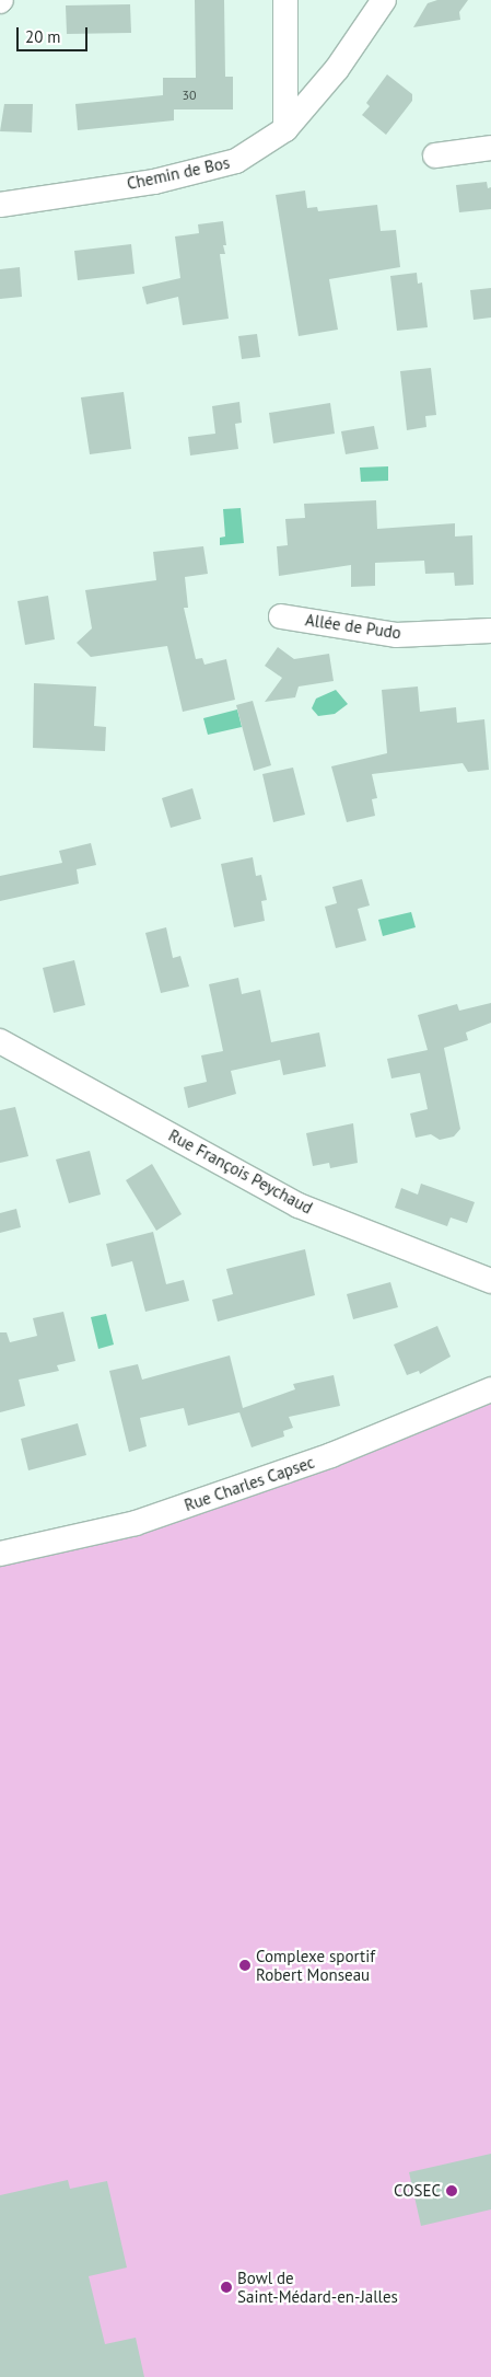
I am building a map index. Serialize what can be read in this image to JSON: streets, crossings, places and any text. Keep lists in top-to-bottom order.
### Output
{
  "streets": {
    "street": [
      "Chemin de Bos",
      "Allée de Pudo",
      "Rue François Peychaud",
      "Rue Charles Capsec"
    ]
  },
  "places": ["Complexe sportif Robert Monseau", "COSEC", "Bowl de Saint-Médard-en-Jalles"],
  "house_numbers": ["30"],
  "scale_bar": "20 m"
}
